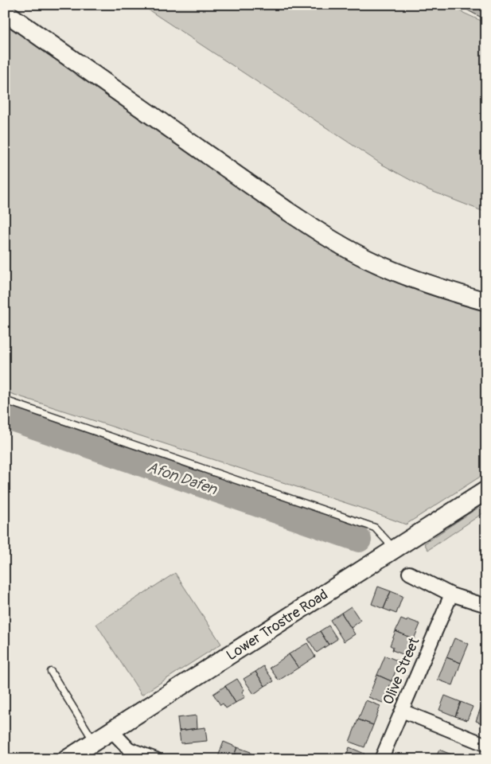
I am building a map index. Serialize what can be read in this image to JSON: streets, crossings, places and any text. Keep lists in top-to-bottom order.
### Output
{
  "streets": {
    "main road": ["Lower Trostre Road"],
    "street": ["Olive Street"]
  },
  "water": ["Afon Dafen"]
}
